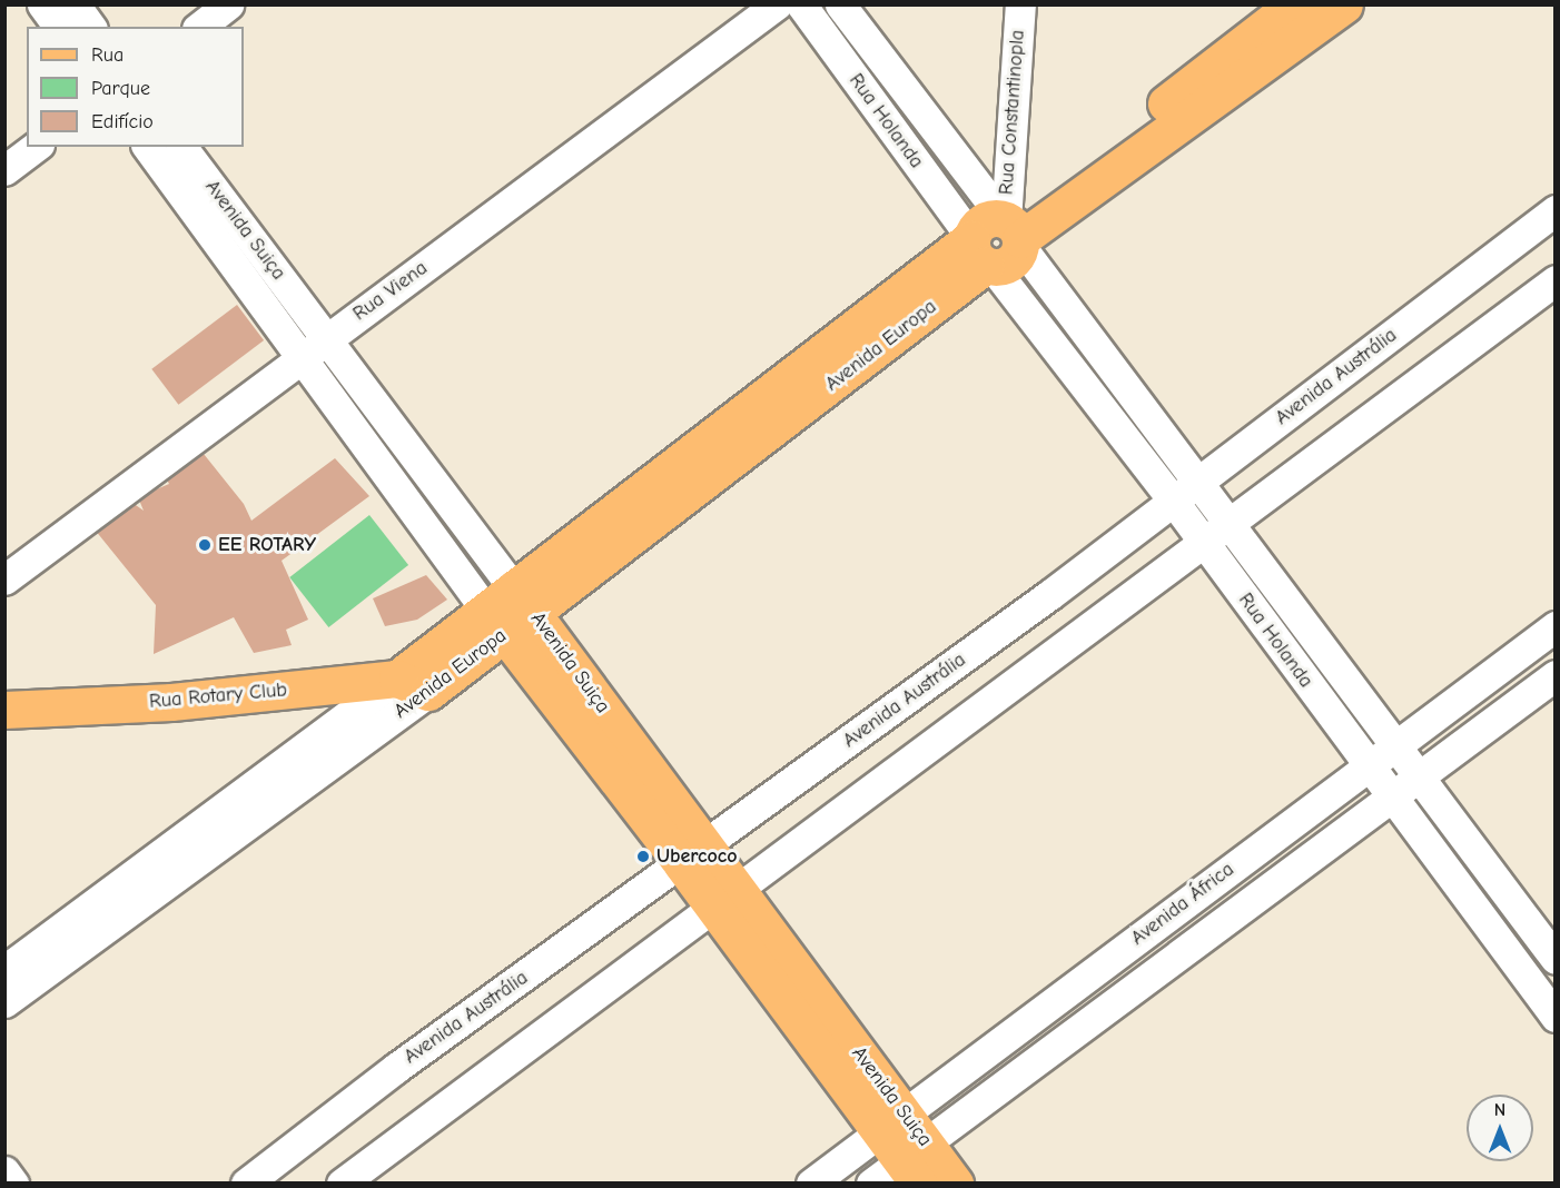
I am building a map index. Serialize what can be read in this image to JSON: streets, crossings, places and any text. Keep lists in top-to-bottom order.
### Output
{
  "streets": {
    "main road": ["Avenida Suiça", "Avenida Europa", "Rua Rotary Club"],
    "street": [
      "Rua Constantinopla",
      "Rua Holanda",
      "Rua Viena",
      "Avenida Austrália",
      "Avenida África"
    ]
  },
  "crossings": [
    ["Rua Constantinopla", "Rua Holanda"],
    ["Rua Constantinopla", "Avenida Europa"],
    ["Rua Holanda", "Avenida Europa"],
    ["Rua Holanda", "Avenida Austrália"],
    ["Rua Holanda", "Avenida África"],
    ["Avenida Suiça", "Rua Viena"],
    ["Avenida Suiça", "Avenida Europa"],
    ["Avenida Suiça", "Avenida Austrália"],
    ["Avenida Suiça", "Avenida África"],
    ["Avenida Europa", "Rua Rotary Club"]
  ],
  "places": ["EE ROTARY", "Ubercoco"],
  "legend": ["Rua", "Parque", "Edifício"],
  "north": "top"
}
